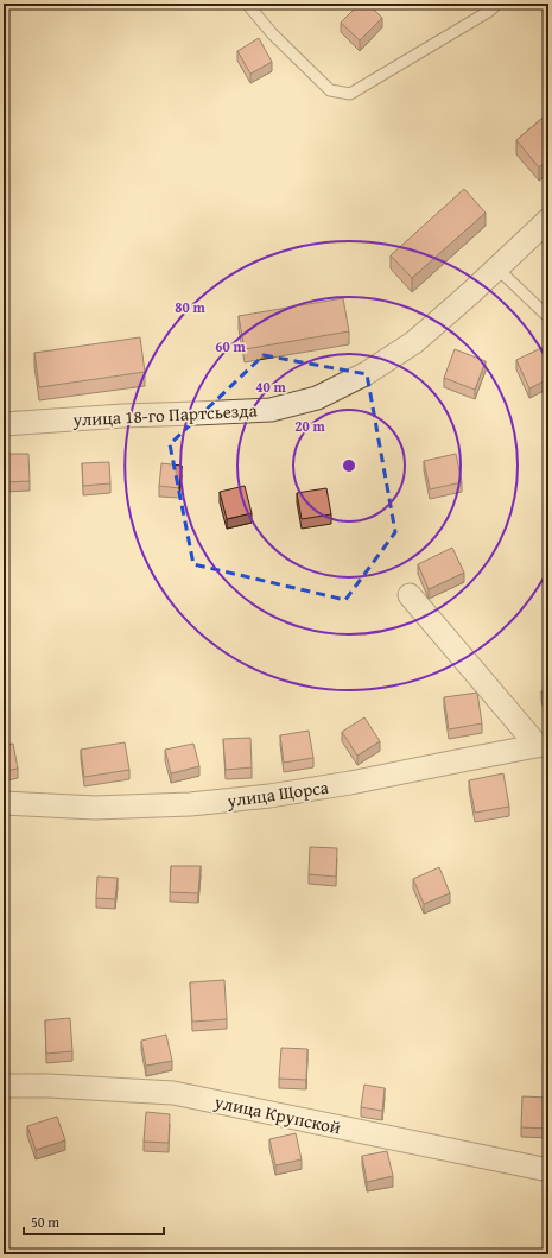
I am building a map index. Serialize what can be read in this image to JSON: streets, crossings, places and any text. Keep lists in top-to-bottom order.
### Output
{
  "streets": {
    "street": ["улица 18-го Партсьезда", "улица Щорса", "улица Крупской"]
  },
  "scale_bar": "50 m",
  "rings": [
    "80 m",
    "60 m",
    "40 m",
    "20 m"
  ]
}
